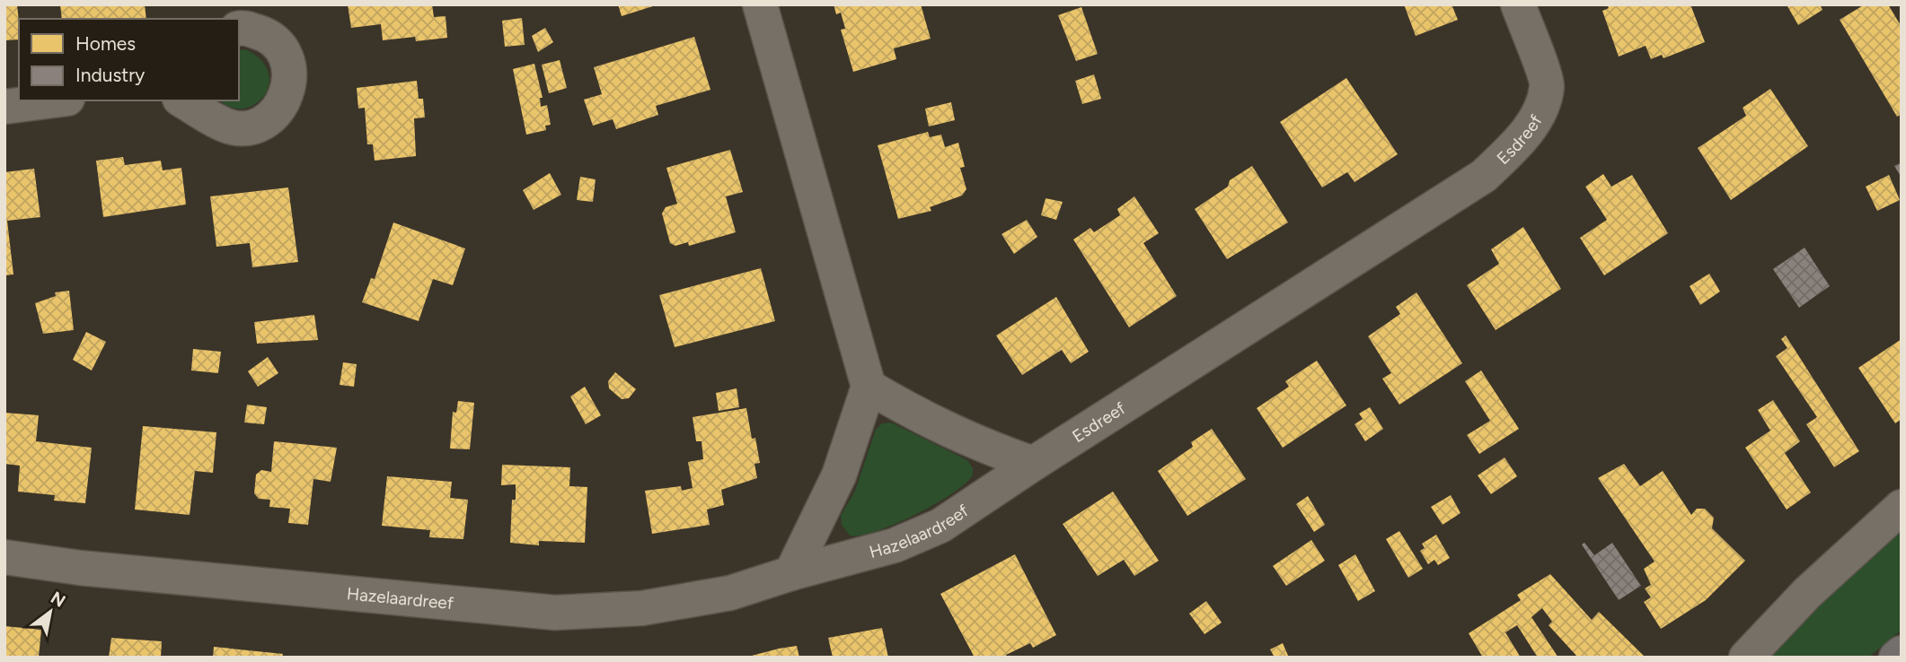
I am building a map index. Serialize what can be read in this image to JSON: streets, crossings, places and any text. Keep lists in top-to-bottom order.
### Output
{
  "streets": {
    "street": ["Esdreef", "Hazelaardreef"]
  },
  "crossings": [
    ["Esdreef", "Hazelaardreef"]
  ],
  "legend": ["Homes", "Industry"],
  "north": "top right"
}
